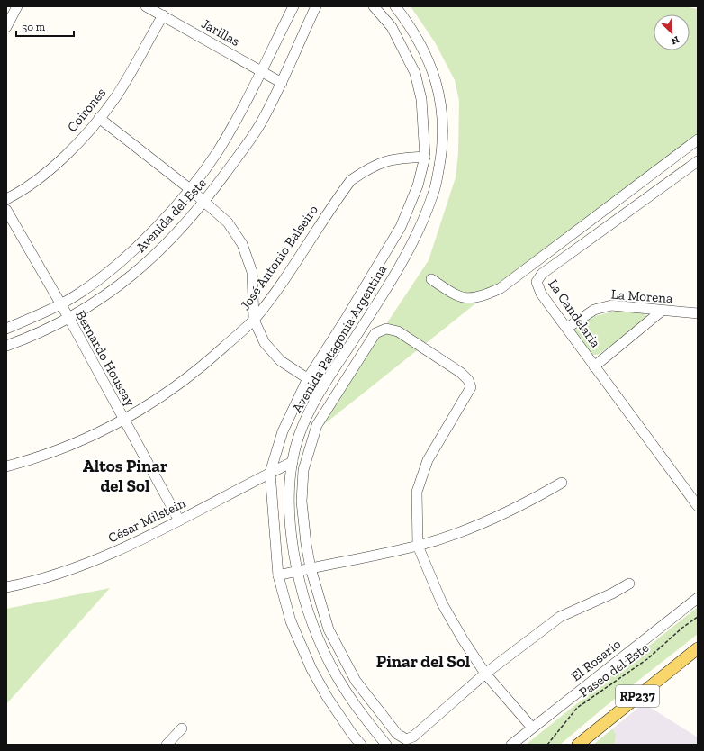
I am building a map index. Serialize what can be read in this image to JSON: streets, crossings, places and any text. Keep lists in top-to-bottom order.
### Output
{
  "streets": {
    "main road": ["RP237"],
    "street": [
      "Jarillas",
      "Coirones",
      "Avenida del Este",
      "José Antonio Balseiro",
      "La Morena",
      "La Candelaria",
      "Avenida Patagonia Argentina",
      "Bernardo Houssay",
      "César Milstein",
      "El Rosario"
    ],
    "path": ["Paseo del Este"]
  },
  "crossings": [
    ["Jarillas", "Coirones"],
    ["Jarillas", "Avenida del Este"],
    ["Avenida del Este", "Bernardo Houssay"],
    ["José Antonio Balseiro", "Avenida Patagonia Argentina"],
    ["José Antonio Balseiro", "Bernardo Houssay"],
    ["La Morena", "La Candelaria"],
    ["Avenida Patagonia Argentina", "César Milstein"],
    ["Bernardo Houssay", "César Milstein"]
  ],
  "districts": ["Altos Pinar del Sol", "Pinar del Sol"],
  "scale_bar": "50 m",
  "north": "bottom right"
}
